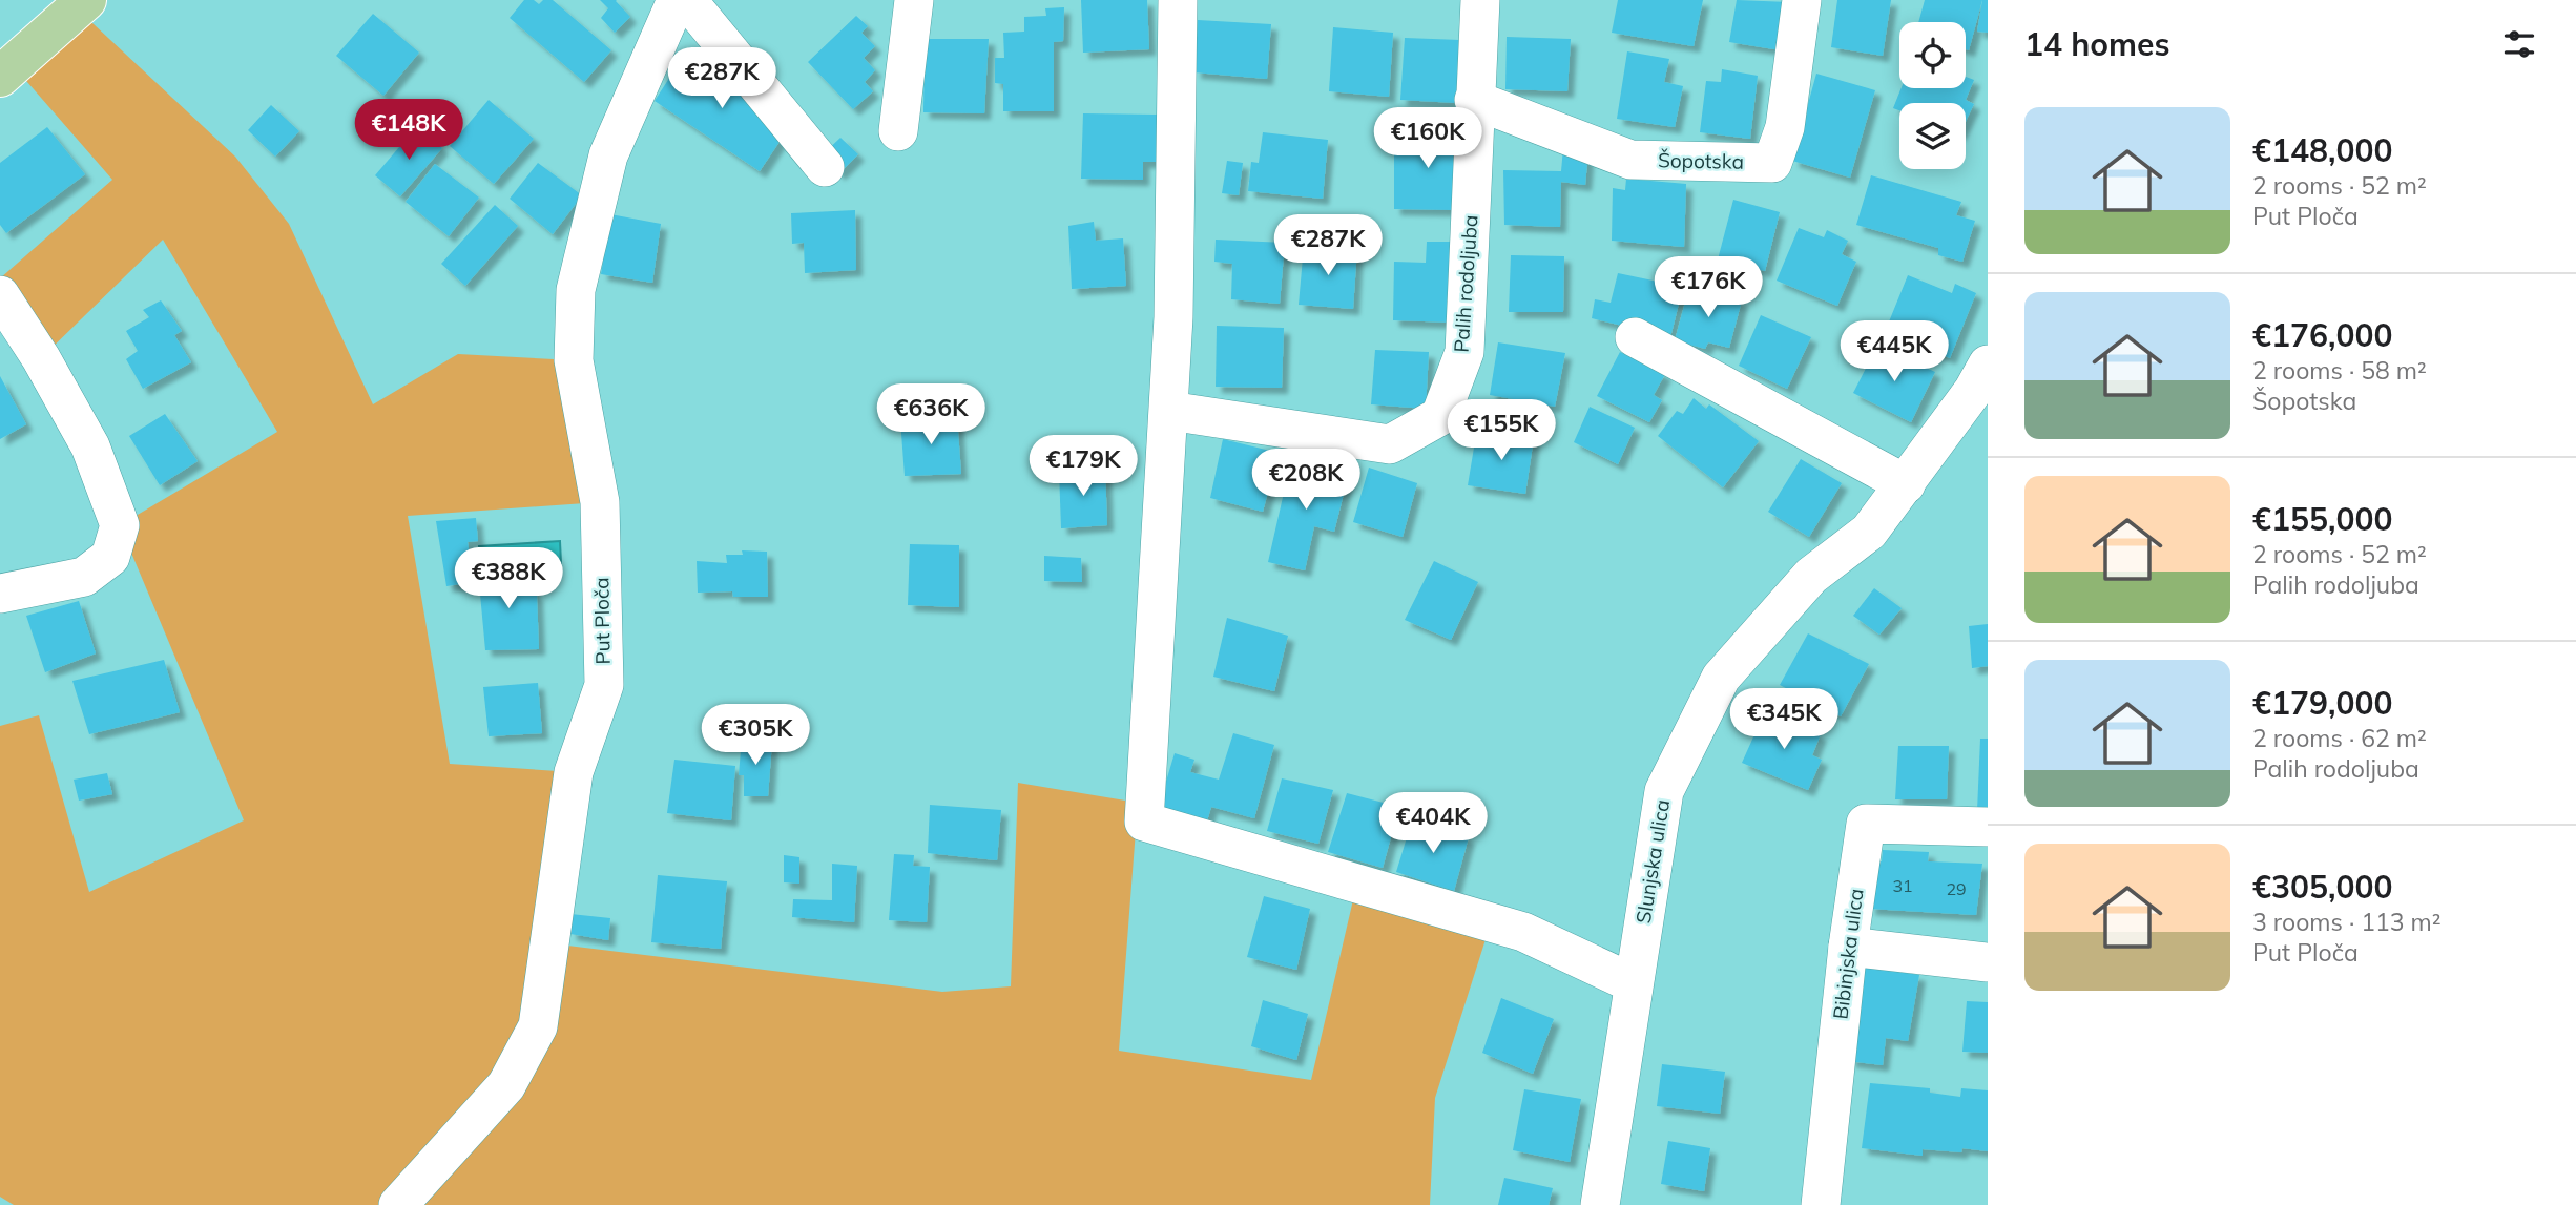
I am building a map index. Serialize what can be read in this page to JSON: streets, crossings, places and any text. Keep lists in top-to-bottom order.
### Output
{
  "streets": {
    "street": [
      "Šopotska",
      "Palih rodoljuba",
      "Put Ploča",
      "Slunjska ulica",
      "Bibinjska ulica"
    ]
  },
  "crossings": [
    ["Šopotska", "Palih rodoljuba"]
  ],
  "house_numbers": ["31", "29"],
  "page": {
    "heading": "14 homes",
    "price": [
      "€287K",
      "€148K",
      "€160K",
      "€287K",
      "€176K",
      "€445K",
      "€636K",
      "€155K",
      "€179K",
      "€208K",
      "€388K",
      "€345K",
      "€305K",
      "€404K"
    ],
    "list": [
      {
        "name": "€148,000",
        "note": "2 rooms · 52 m² · Put Ploča"
      },
      {
        "name": "€176,000",
        "note": "2 rooms · 58 m² · Šopotska"
      },
      {
        "name": "€155,000",
        "note": "2 rooms · 52 m² · Palih rodoljuba"
      },
      {
        "name": "€179,000",
        "note": "2 rooms · 62 m² · Palih rodoljuba"
      },
      {
        "name": "€305,000",
        "note": "3 rooms · 113 m² · Put Ploča"
      }
    ]
  }
}
